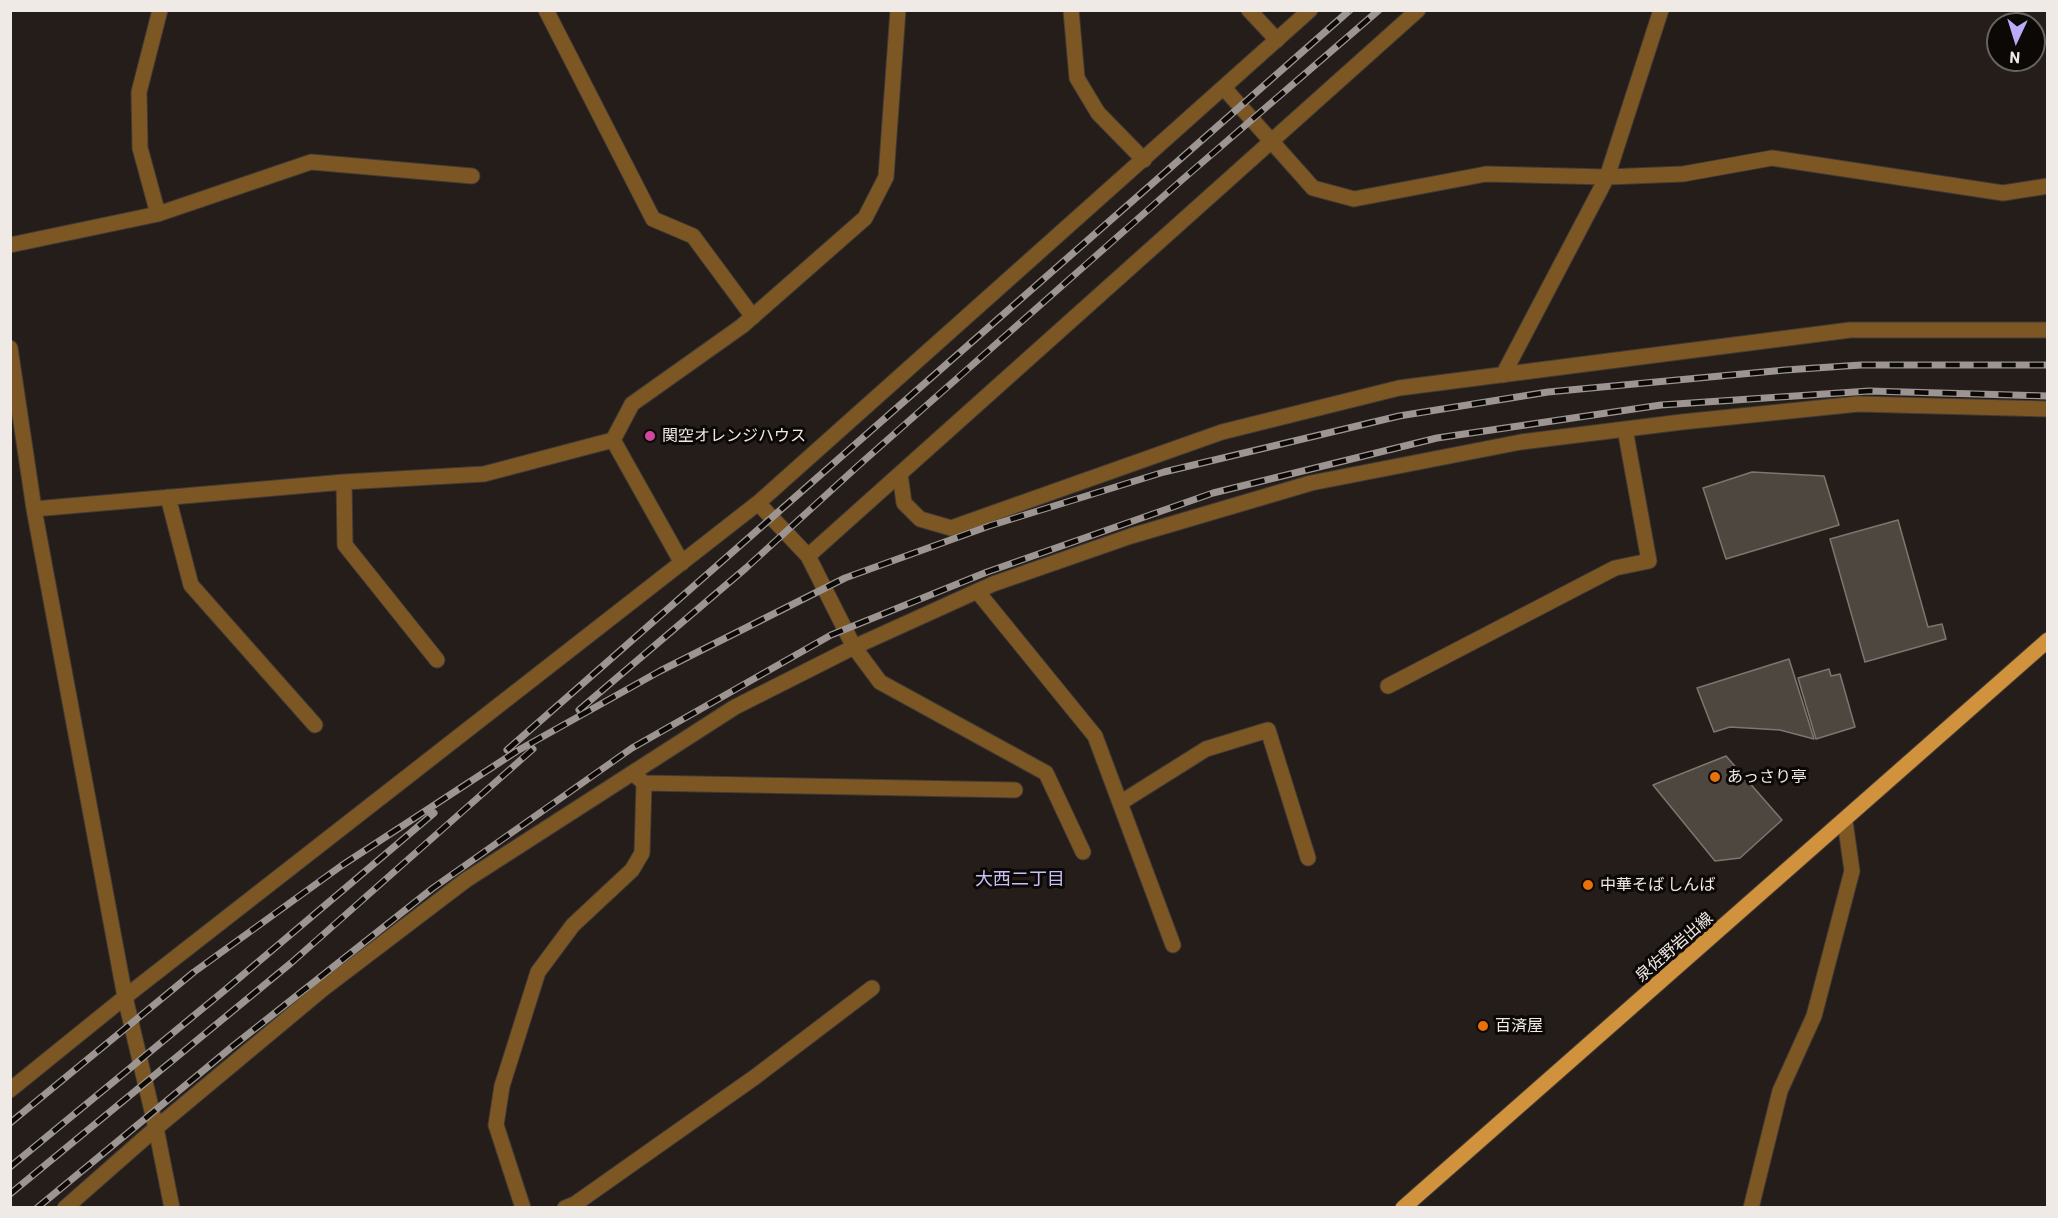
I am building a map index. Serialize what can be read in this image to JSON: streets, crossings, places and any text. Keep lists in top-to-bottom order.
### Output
{
  "streets": {
    "main road": ["泉佐野岩出線"]
  },
  "districts": ["大西二丁目"],
  "places": [
    "関空オレンジハウス",
    "あっさり亭",
    "中華そば しんば",
    "百済屋"
  ],
  "north": "bottom"
}
